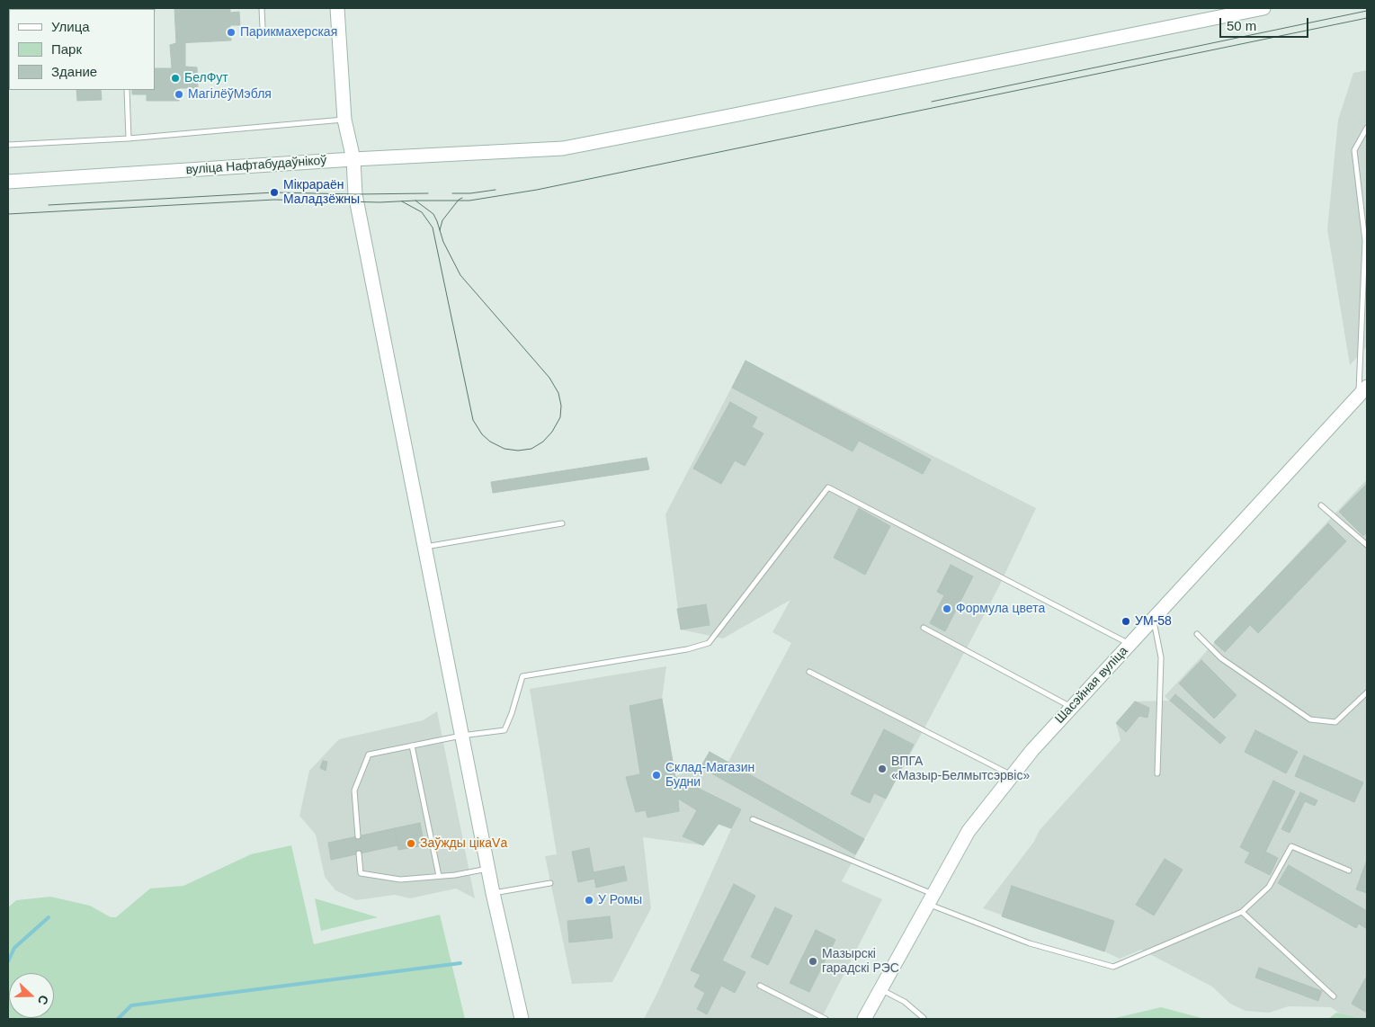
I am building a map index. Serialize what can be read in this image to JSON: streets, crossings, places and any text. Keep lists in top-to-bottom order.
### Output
{
  "streets": {
    "main road": ["вуліца Нафтабудаўнікоў", "Шасэйная вуліца"]
  },
  "places": [
    "Парикмахерская",
    "БелФут",
    "МагілёўМэбля",
    "Мікрараён Маладзёжны",
    "Формула цвета",
    "УМ-58",
    "ВПГА «Мазыр-Белмытсэрвіс»",
    "Склад-Магазин Будни",
    "Заўжды цікаVа",
    "У Ромы",
    "Мазырскі гарадскі РЭС"
  ],
  "legend": ["Улица", "Парк", "Здание"],
  "scale_bar": "50 m",
  "north": "right"
}
